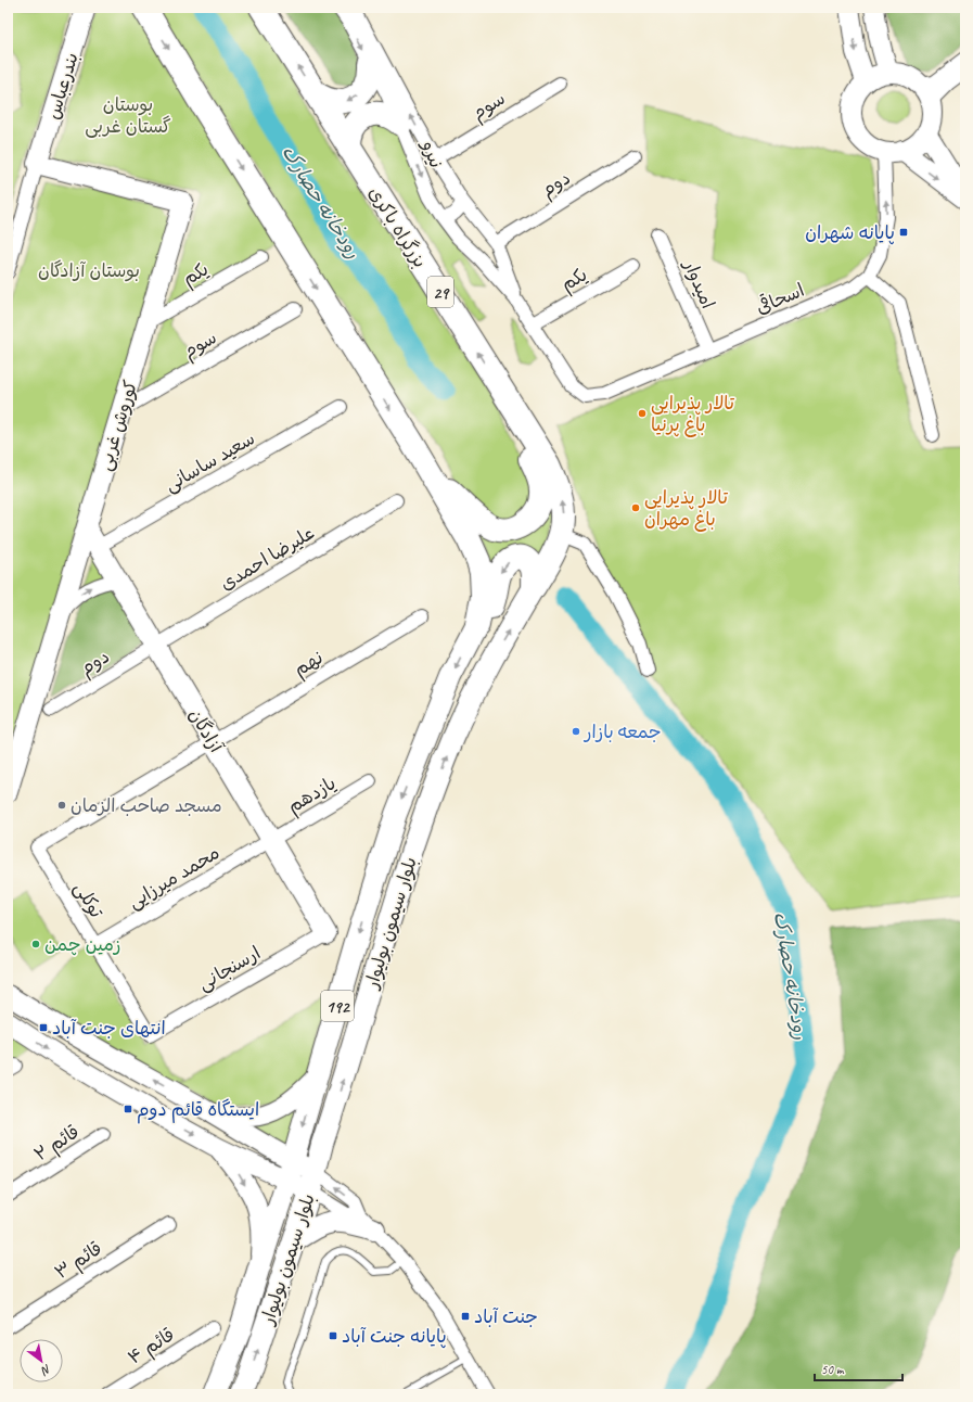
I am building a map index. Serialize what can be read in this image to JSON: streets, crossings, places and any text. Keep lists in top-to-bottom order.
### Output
{
  "streets": {
    "highway": ["بزرگراه باکری", "29"],
    "main road": ["بلوار سیمون بولیوار", "192"],
    "street": [
      "بندرعباس",
      "سوم",
      "نیرو",
      "دوم",
      "یکم",
      "امیدوار",
      "اسحاقی",
      "کوروش غربی",
      "سعید ساسانی",
      "علیرضا احمدی",
      "نهم",
      "آزادگان",
      "یازدهم",
      "محمد میرزایی",
      "توکلی",
      "ارسنجانی",
      "قائم ۲",
      "قائم ۳",
      "قائم ۴"
    ]
  },
  "crossings": [
    ["بندرعباس", "کوروش غربی"],
    ["سوم", "نیرو"],
    ["سوم", "کوروش غربی"],
    ["نیرو", "دوم"],
    ["نیرو", "یکم"],
    ["نیرو", "اسحاقی"],
    ["دوم", "علیرضا احمدی"],
    ["دوم", "آزادگان"],
    ["بزرگراه باکری", "بلوار سیمون بولیوار"],
    ["یکم", "کوروش غربی"],
    ["امیدوار", "اسحاقی"],
    ["کوروش غربی", "آزادگان"],
    ["سعید ساسانی", "آزادگان"],
    ["علیرضا احمدی", "آزادگان"],
    ["نهم", "آزادگان"],
    ["نهم", "توکلی"],
    ["آزادگان", "یازدهم"],
    ["آزادگان", "محمد میرزایی"],
    ["آزادگان", "ارسنجانی"],
    ["یازدهم", "محمد میرزایی"],
    ["محمد میرزایی", "توکلی"],
    ["توکلی", "ارسنجانی"]
  ],
  "water": ["رودخانه حصارک"],
  "parks": ["بوستان گستان غربی", "بوستان آزادگان"],
  "places": {
    "transit": [
      "پایانه شهران",
      "انتهای جنت آباد",
      "ایستگاه قائم دوم",
      "جنت آباد",
      "پایانه جنت آباد"
    ],
    "other": [
      "تالار پذیرایی باغ پرنیا",
      "تالار پذیرایی باغ مهران",
      "جمعه بازار",
      "مسجد صاحب الزمان",
      "زمین چمن"
    ]
  },
  "scale_bar": "50 m",
  "north": "bottom right"
}
